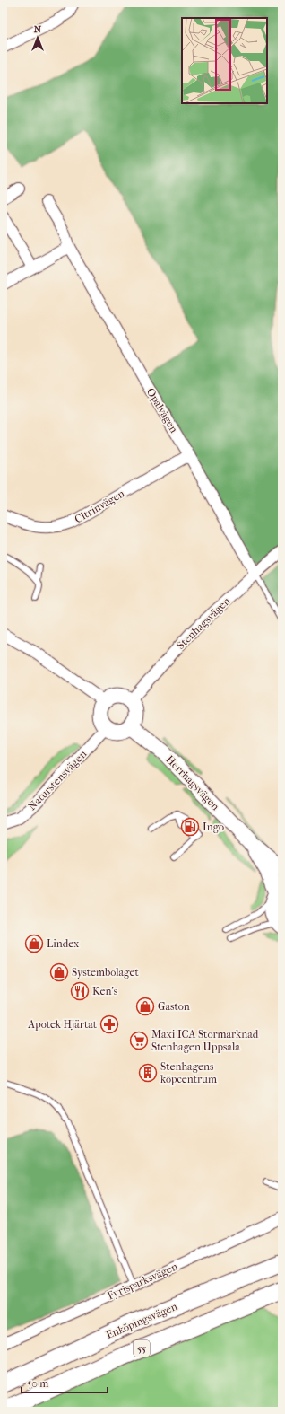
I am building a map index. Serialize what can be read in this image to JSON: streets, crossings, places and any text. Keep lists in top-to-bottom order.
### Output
{
  "streets": {
    "main road": ["Enköpingsvägen", "55"],
    "street": [
      "Opalvägen",
      "Citrinvägen",
      "Stenhagsvägen",
      "Naturstensvägen",
      "Herrhagsvägen",
      "Fyrisparksvägen"
    ]
  },
  "crossings": [
    ["Opalvägen", "Citrinvägen"],
    ["Opalvägen", "Stenhagsvägen"],
    ["Stenhagsvägen", "Naturstensvägen"],
    ["Stenhagsvägen", "Herrhagsvägen"],
    ["Naturstensvägen", "Herrhagsvägen"]
  ],
  "places": {
    "fuel station": ["Ingo"],
    "shop": ["Lindex", "Systembolaget", "Gaston"],
    "restaurant": ["Ken's"],
    "pharmacy": ["Apotek Hjärtat"],
    "supermarket": ["Maxi ICA Stormarknad Stenhagen Uppsala"],
    "building": ["Stenhagens köpcentrum"]
  },
  "scale_bar": "50 m",
  "north": "top"
}
